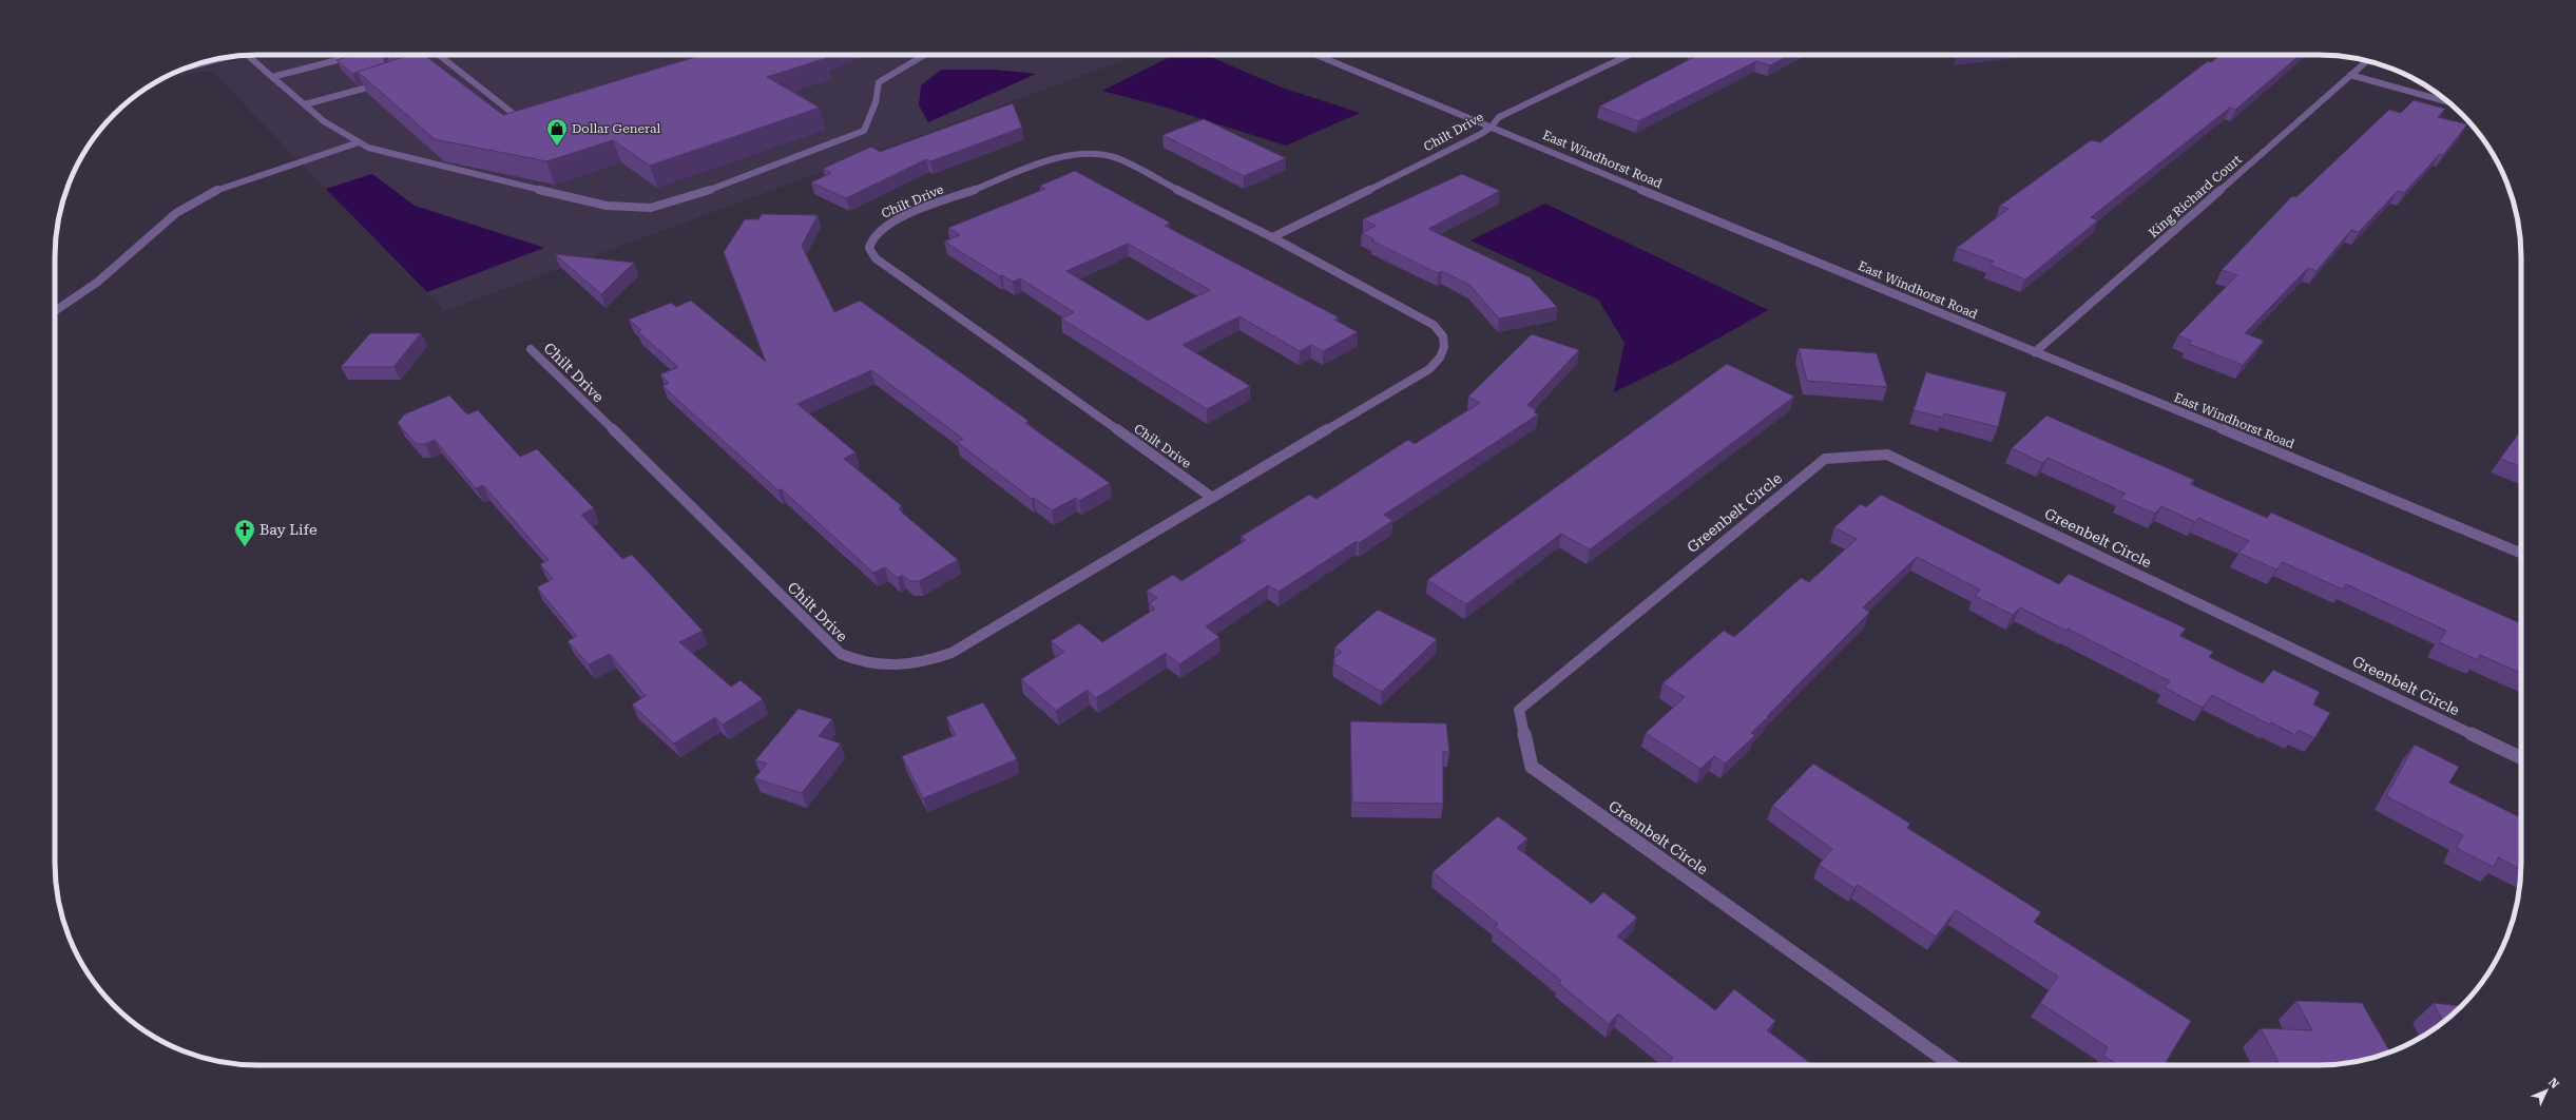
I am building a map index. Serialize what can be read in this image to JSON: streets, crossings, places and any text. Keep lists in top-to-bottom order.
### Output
{
  "streets": {
    "street": [
      "Chilt Drive",
      "East Windhorst Road",
      "King Richard Court",
      "Greenbelt Circle"
    ]
  },
  "crossings": [
    ["Chilt Drive", "East Windhorst Road"],
    ["East Windhorst Road", "King Richard Court"]
  ],
  "places": {
    "shop": ["Dollar General"],
    "church": ["Bay Life"]
  },
  "north": "top right"
}
